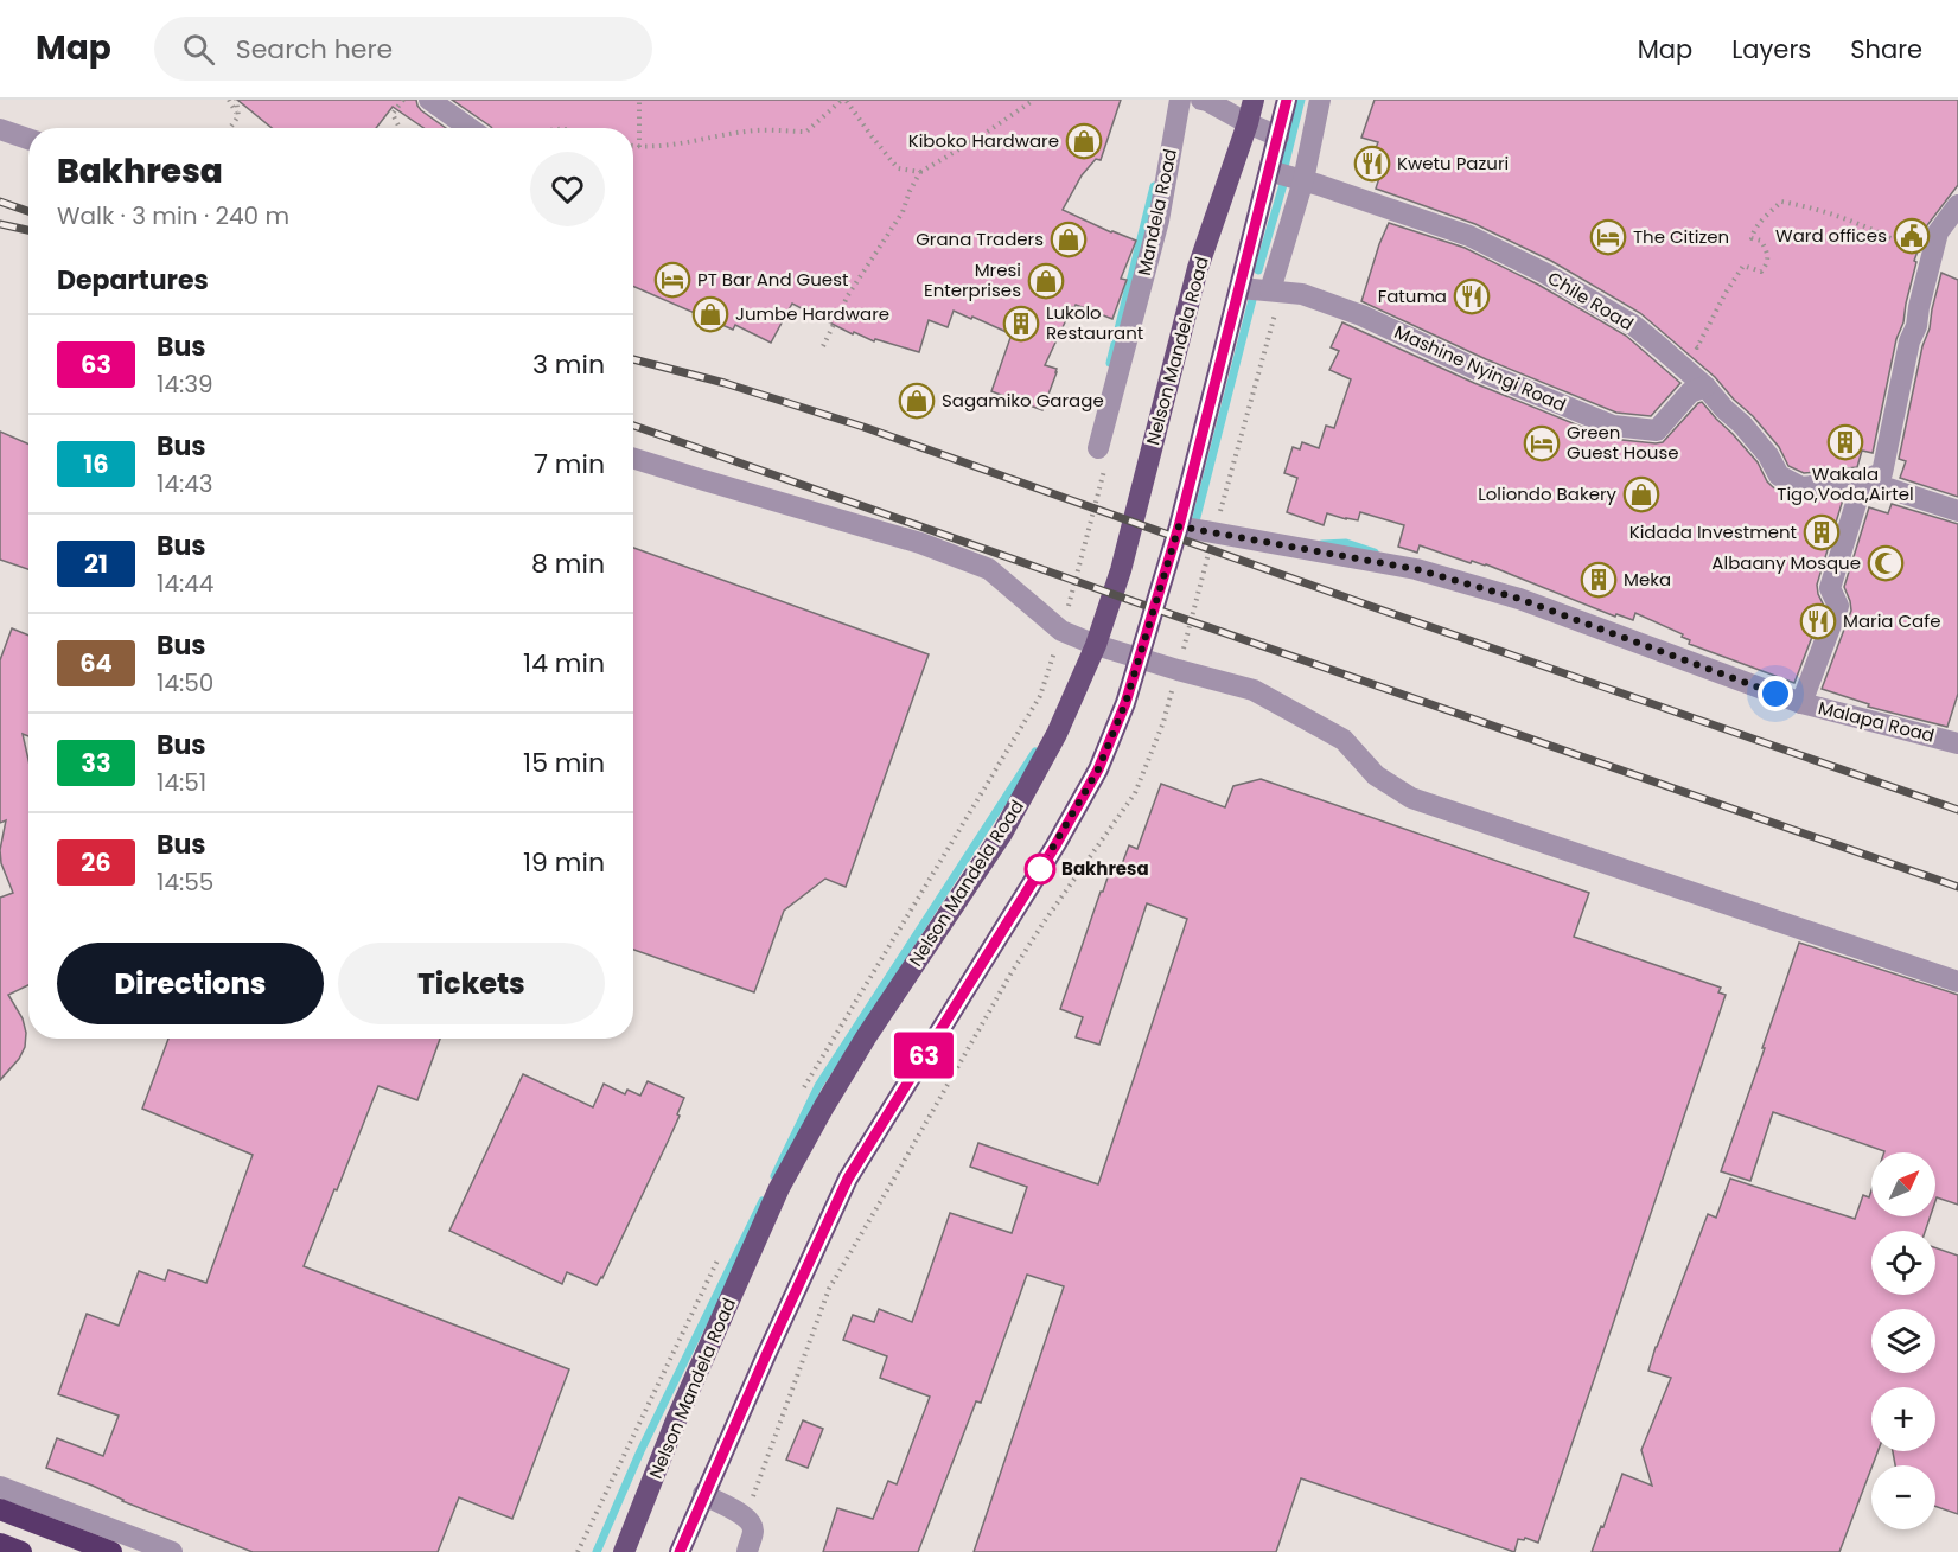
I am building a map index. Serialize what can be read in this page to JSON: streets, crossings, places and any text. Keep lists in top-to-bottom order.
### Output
{
  "streets": {
    "main road": ["Nelson Mandela Road"],
    "street": [
      "Mandela Road",
      "Chile Road",
      "Mashine Nyingi Road",
      "Malapa Road"
    ]
  },
  "crossings": [
    ["Chile Road", "Mashine Nyingi Road"]
  ],
  "places": {
    "shop": [
      "Kiboko Hardware",
      "Grana Traders",
      "Mresi Enterprises",
      "Jumbe Hardware",
      "Sagamiko Garage",
      "Loliondo Bakery"
    ],
    "restaurant": ["Kwetu Pazuri", "Fatuma", "Maria Cafe"],
    "public building": ["Ward offices"],
    "hotel": ["The Citizen", "PT Bar And Guest", "Green Guest House"],
    "building": [
      "Lukolo Restaurant",
      "Wakala Tigo,Voda,Airtel",
      "Kidada Investment",
      "Meka"
    ],
    "mosque": ["Albaany Mosque"],
    "other": ["Bakhresa"]
  },
  "lines": ["bus line 63"],
  "north": "top right",
  "page": {
    "header": "Map",
    "search": "Search here",
    "nav": ["Map", "Layers", "Share"],
    "on_map": "63",
    "heading": [
      ["Bakhresa", "Walk · 3 min · 240 m"],
      "Departures"
    ],
    "list": [
      {
        "mark": "63",
        "name": "Bus",
        "note": "14:39",
        "value": "3 min"
      },
      {
        "mark": "16",
        "name": "Bus",
        "note": "14:43",
        "value": "7 min"
      },
      {
        "mark": "21",
        "name": "Bus",
        "note": "14:44",
        "value": "8 min"
      },
      {
        "mark": "64",
        "name": "Bus",
        "note": "14:50",
        "value": "14 min"
      },
      {
        "mark": "33",
        "name": "Bus",
        "note": "14:51",
        "value": "15 min"
      },
      {
        "mark": "26",
        "name": "Bus",
        "note": "14:55",
        "value": "19 min"
      }
    ],
    "buttons": ["Directions", "Tickets"],
    "map_buttons": ["+", "−"]
  }
}
